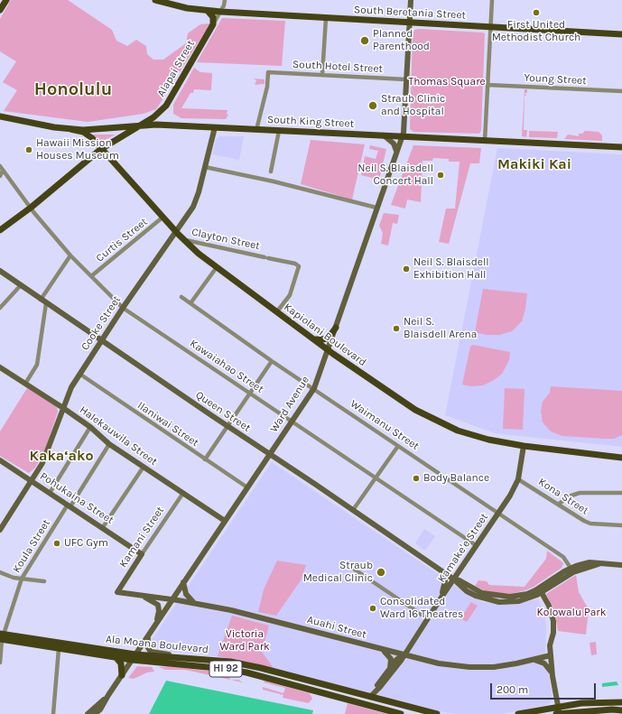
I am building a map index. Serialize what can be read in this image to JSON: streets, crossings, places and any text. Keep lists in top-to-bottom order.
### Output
{
  "streets": {
    "main road": [
      "South Beretania Street",
      "Alapai Street",
      "South King Street",
      "Kapiolani Boulevard",
      "Ala Moana Boulevard",
      "HI 92"
    ],
    "street": [
      "South Hotel Street",
      "Young Street",
      "Clayton Street",
      "Curtis Street",
      "Cooke Street",
      "Kawaiahao Street",
      "Ward Avenue",
      "Queen Street",
      "Ilaniwai Street",
      "Waimanu Street",
      "Halekauwila Street",
      "Kona Street",
      "Pohukaina Street",
      "Kamani Street",
      "Koula Street",
      "Kamakeʻe Street",
      "Auahi Street"
    ]
  },
  "crossings": [
    ["South Beretania Street", "Ward Avenue"],
    ["South Hotel Street", "South King Street"],
    ["South Hotel Street", "Ward Avenue"],
    ["Alapai Street", "South King Street"],
    ["Alapai Street", "Kapiolani Boulevard"],
    ["Alapai Street", "Kawaiahao Street"],
    ["South King Street", "Cooke Street"],
    ["South King Street", "Kapiolani Boulevard"],
    ["South King Street", "Ward Avenue"],
    ["Clayton Street", "Kapiolani Boulevard"],
    ["Curtis Street", "Kapiolani Boulevard"],
    ["Curtis Street", "Kawaiahao Street"],
    ["Cooke Street", "Kapiolani Boulevard"],
    ["Cooke Street", "Kawaiahao Street"],
    ["Cooke Street", "Queen Street"],
    ["Cooke Street", "Ilaniwai Street"],
    ["Cooke Street", "Halekauwila Street"],
    ["Cooke Street", "Pohukaina Street"],
    ["Kapiolani Boulevard", "Ward Avenue"],
    ["Kapiolani Boulevard", "Kamakeʻe Street"],
    ["Kawaiahao Street", "Ward Avenue"],
    ["Kawaiahao Street", "Kamakeʻe Street"],
    ["Ward Avenue", "Queen Street"],
    ["Ward Avenue", "Ilaniwai Street"],
    ["Ward Avenue", "Waimanu Street"],
    ["Ward Avenue", "Halekauwila Street"],
    ["Ward Avenue", "Auahi Street"],
    ["Ward Avenue", "Ala Moana Boulevard"],
    ["Queen Street", "Waimanu Street"],
    ["Queen Street", "Kamakeʻe Street"],
    ["Waimanu Street", "Kamakeʻe Street"],
    ["Halekauwila Street", "Kamani Street"],
    ["Halekauwila Street", "Koula Street"],
    ["Kona Street", "Kamakeʻe Street"],
    ["Pohukaina Street", "Kamani Street"],
    ["Pohukaina Street", "Koula Street"],
    ["Kamani Street", "Auahi Street"],
    ["Koula Street", "Ala Moana Boulevard"],
    ["Kamakeʻe Street", "Auahi Street"],
    ["Kamakeʻe Street", "Ala Moana Boulevard"]
  ],
  "districts": ["Honolulu", "Makiki Kai", "Kaka‘ako"],
  "parks": ["Thomas Square", "Kolowalu Park", "Victoria Ward Park"],
  "places": [
    "First United Methodist Church",
    "Planned Parenthood",
    "Straub Clinic and Hospital",
    "Hawaii Mission Houses Museum",
    "Neil S. Blaisdell Concert Hall",
    "Neil S. Blaisdell Exhibition Hall",
    "Neil S. Blaisdell Arena",
    "Body Balance",
    "UFC Gym",
    "Straub Medical Clinic",
    "Consolidated Ward 16 Theatres"
  ],
  "scale_bar": "200 m"
}
